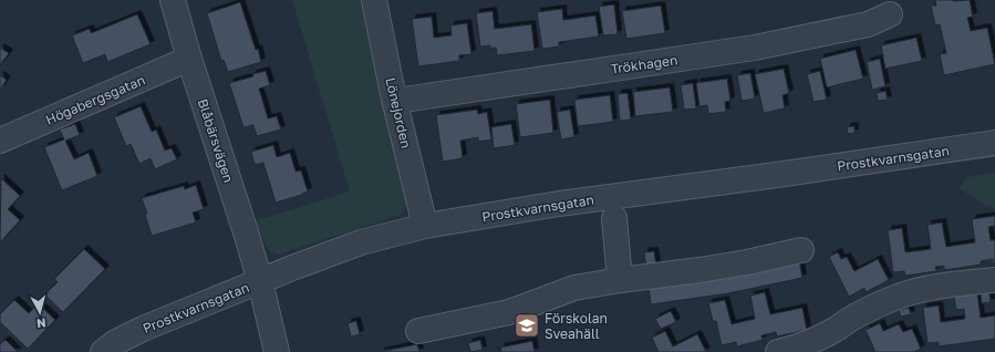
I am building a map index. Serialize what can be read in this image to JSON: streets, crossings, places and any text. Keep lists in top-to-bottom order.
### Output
{
  "streets": {
    "street": [
      "Trökhagen",
      "Högabergsgatan",
      "Lönejorden",
      "Blåbärsvägen",
      "Prostkvarnsgatan"
    ]
  },
  "crossings": [
    ["Trökhagen", "Lönejorden"],
    ["Högabergsgatan", "Blåbärsvägen"],
    ["Lönejorden", "Prostkvarnsgatan"],
    ["Blåbärsvägen", "Prostkvarnsgatan"]
  ],
  "places": {
    "school or university": ["Förskolan Sveahäll"]
  },
  "north": "bottom"
}
